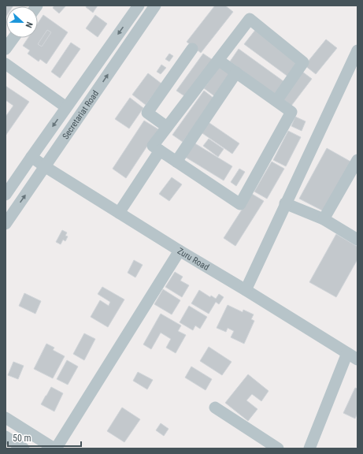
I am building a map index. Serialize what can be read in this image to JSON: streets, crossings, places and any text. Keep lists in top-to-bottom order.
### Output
{
  "streets": {
    "street": ["Secretariat Road", "Zuru Road"]
  },
  "crossings": [
    ["Secretariat Road", "Zuru Road"]
  ],
  "scale_bar": "50 m",
  "north": "right"
}
